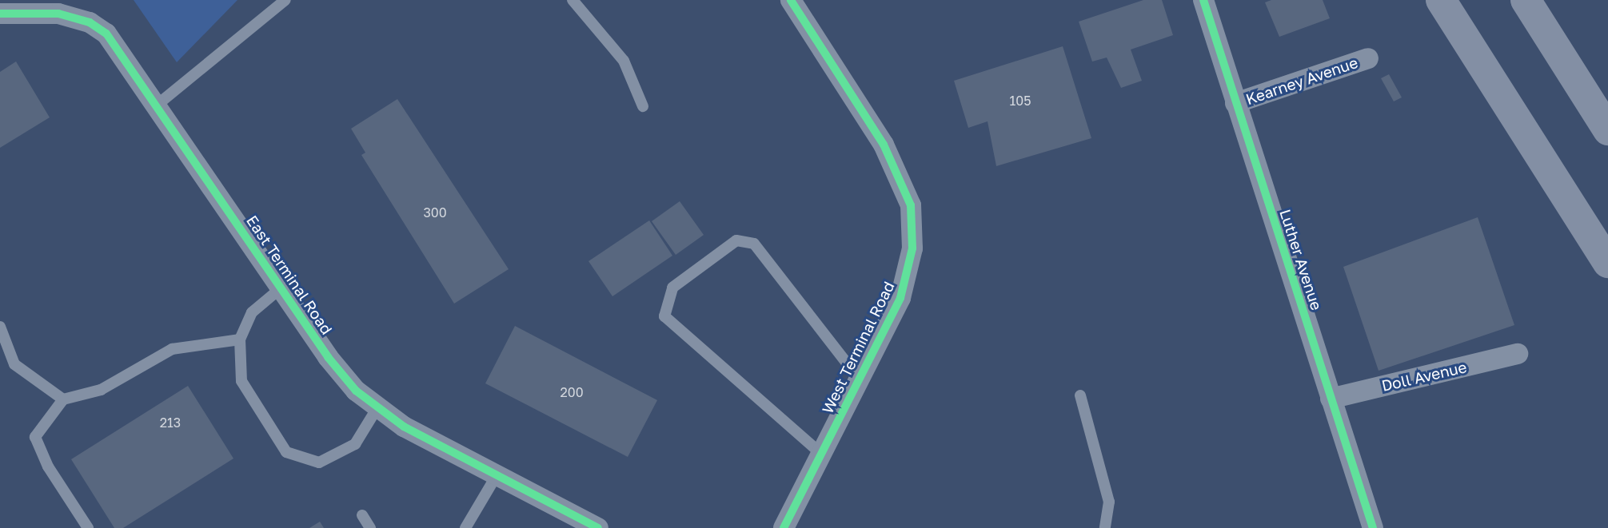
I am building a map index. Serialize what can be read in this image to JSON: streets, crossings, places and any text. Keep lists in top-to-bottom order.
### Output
{
  "streets": {
    "street": [
      "Kearney Avenue",
      "Luther Avenue",
      "East Terminal Road",
      "West Terminal Road",
      "Doll Avenue"
    ]
  },
  "crossings": [
    ["Kearney Avenue", "Luther Avenue"],
    ["Luther Avenue", "Doll Avenue"]
  ],
  "house_numbers": [
    "105",
    "300",
    "200",
    "213"
  ]
}
